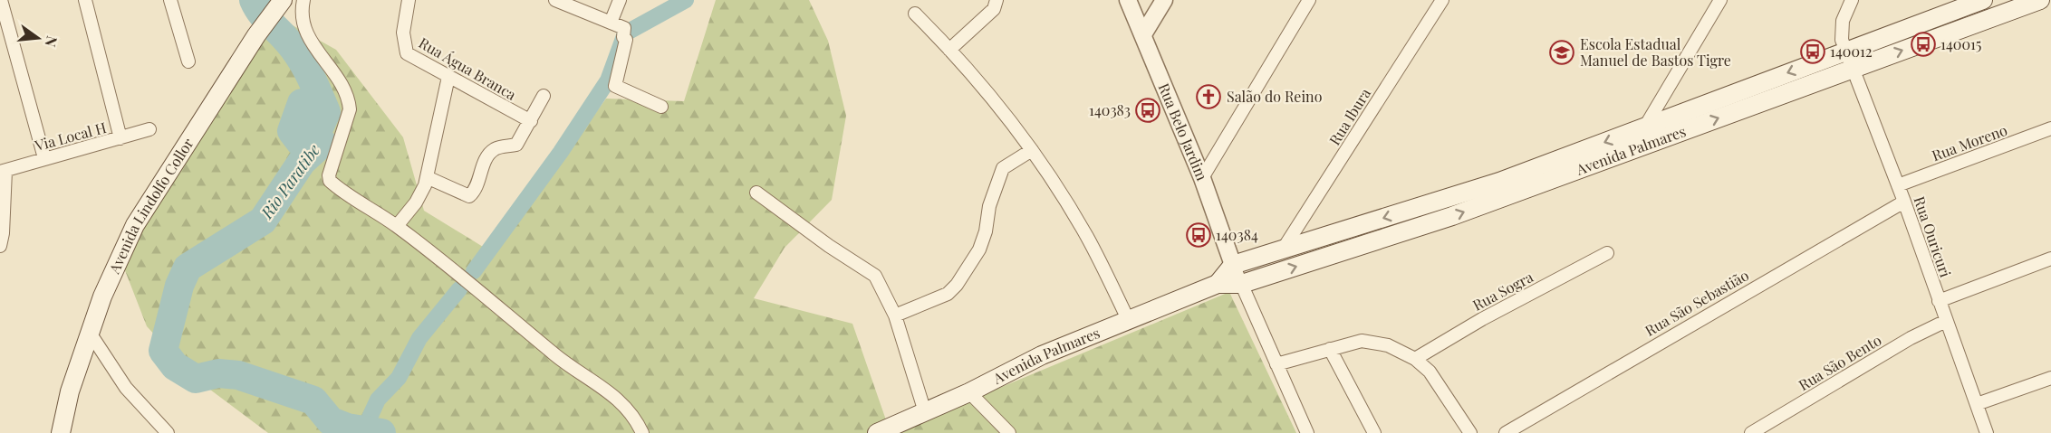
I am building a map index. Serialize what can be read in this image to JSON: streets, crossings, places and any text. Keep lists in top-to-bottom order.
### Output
{
  "streets": {
    "main road": ["Avenida Palmares", "Avenida Lindolfo Collor"],
    "street": [
      "Rua Água Branca",
      "Rua Ibura",
      "Rua Belo Jardim",
      "Via Local H",
      "Rua Moreno",
      "Rua Ouricuri",
      "Rua Sogra",
      "Rua São Sebastião",
      "Rua São Bento"
    ]
  },
  "crossings": [
    ["Rua Ibura", "Avenida Palmares"],
    ["Rua Belo Jardim", "Avenida Palmares"],
    ["Rua Moreno", "Rua Ouricuri"],
    ["Avenida Palmares", "Rua Ouricuri"],
    ["Rua Ouricuri", "Rua São Sebastião"],
    ["Rua Ouricuri", "Rua São Bento"]
  ],
  "water": ["Rio Paratibe"],
  "places": {
    "bus stop": [
      "140015",
      "140012",
      "140383",
      "140384"
    ],
    "school or university": ["Escola Estadual Manuel de Bastos Tigre"],
    "church": ["Salão do Reino"]
  },
  "north": "right"
}
